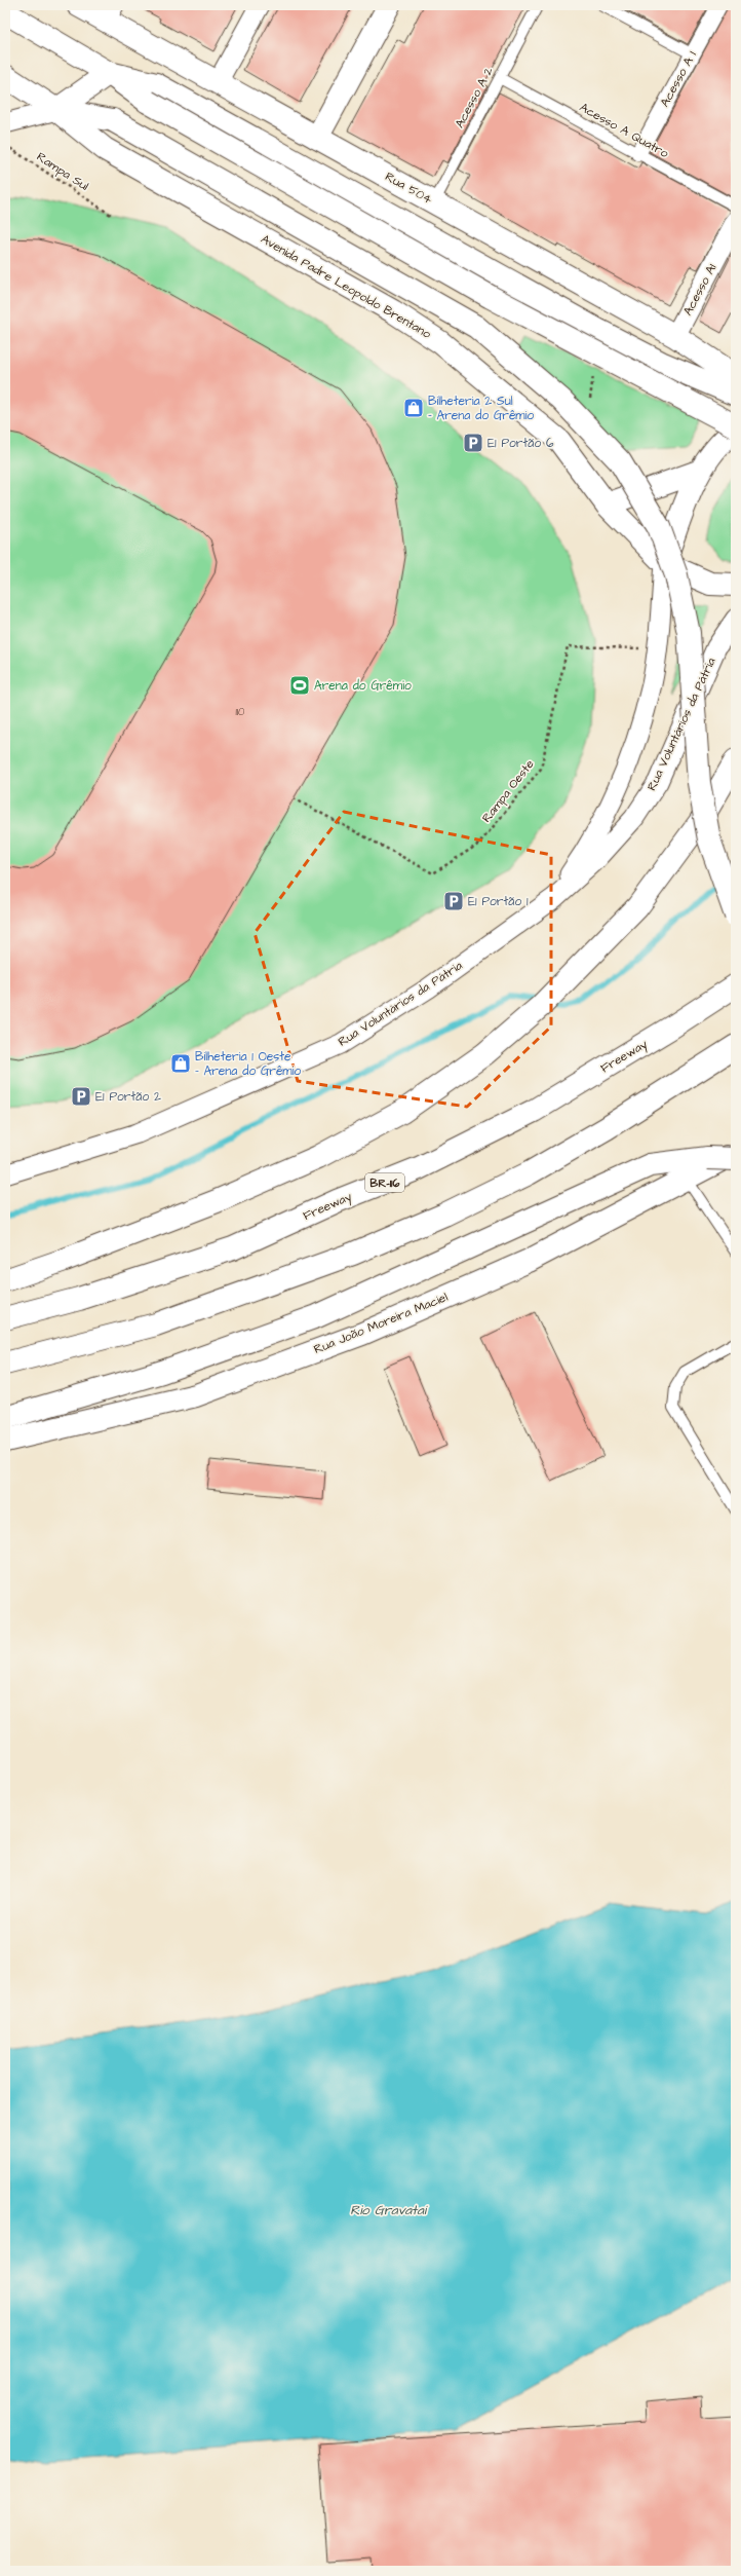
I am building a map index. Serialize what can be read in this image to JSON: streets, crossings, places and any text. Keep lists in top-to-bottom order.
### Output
{
  "streets": {
    "main road": [
      "Rua 504",
      "Avenida Padre Leopoldo Brentano",
      "Rua Voluntários da Pátria",
      "Freeway",
      "BR-116",
      "Rua João Moreira Maciel"
    ],
    "street": ["Acesso A 1", "Acesso A1"],
    "lane": ["Acesso A 2", "Acesso A Quatro"],
    "path": ["Rampa Sul", "Rampa Oeste"]
  },
  "crossings": [
    ["Acesso A 1", "Acesso A Quatro"],
    ["Acesso A 2", "Acesso A Quatro"],
    ["Acesso A 2", "Rua 504"],
    ["Rua 504", "Acesso A1"],
    ["Avenida Padre Leopoldo Brentano", "Rua Voluntários da Pátria"],
    ["Rua Voluntários da Pátria", "Rampa Oeste"]
  ],
  "water": ["Rio Gravataí"],
  "places": {
    "shop": ["Bilheteria 2 Sul - Arena do Grêmio", "Bilheteria 1 Oeste - Arena do Grêmio"],
    "parking": ["E1 Portão 6", "E1 Portão 1", "E1 Portão 2"],
    "sports": ["Arena do Grêmio"]
  },
  "house_numbers": ["110"]
}
